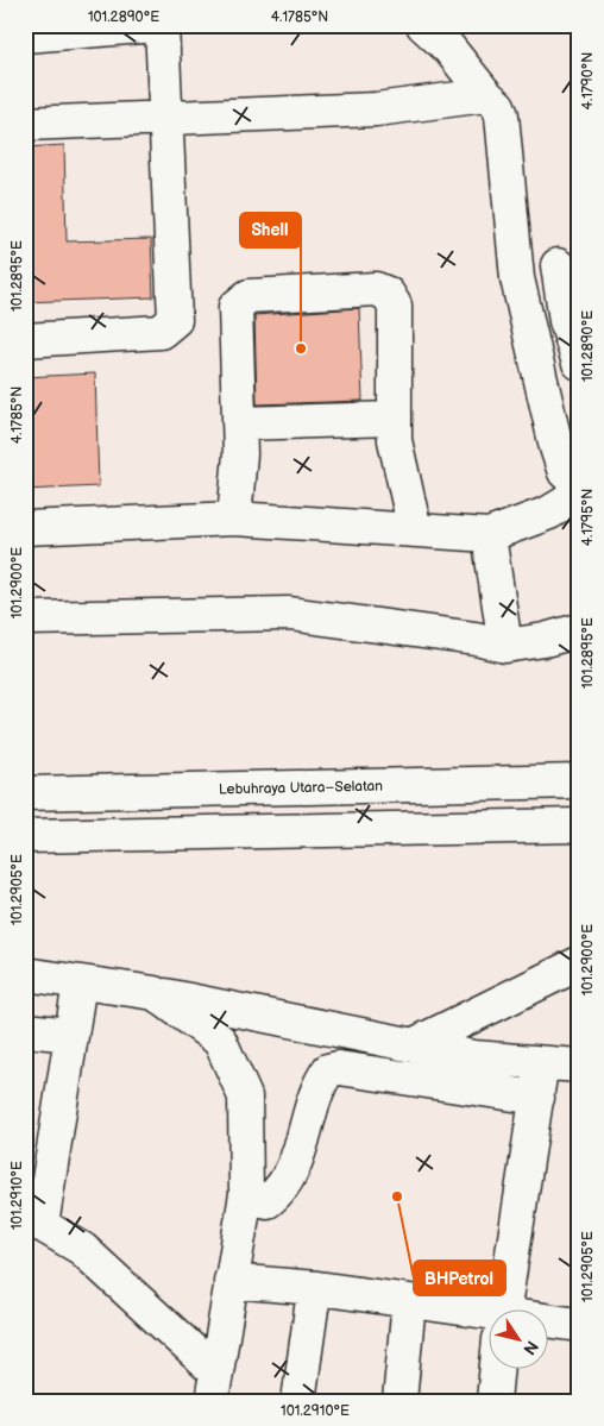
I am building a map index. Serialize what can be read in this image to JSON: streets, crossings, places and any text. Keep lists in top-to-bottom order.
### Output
{
  "streets": {
    "main road": ["Lebuhraya Utara–Selatan"]
  },
  "places": ["Shell", "BHPetrol"],
  "north": "bottom right",
  "coordinates": [
    "101.2890°E",
    "4.1785°N",
    "4.1790°N",
    "101.2895°E",
    "4.1795°N",
    "101.2900°E",
    "101.2905°E",
    "101.2910°E"
  ]
}
